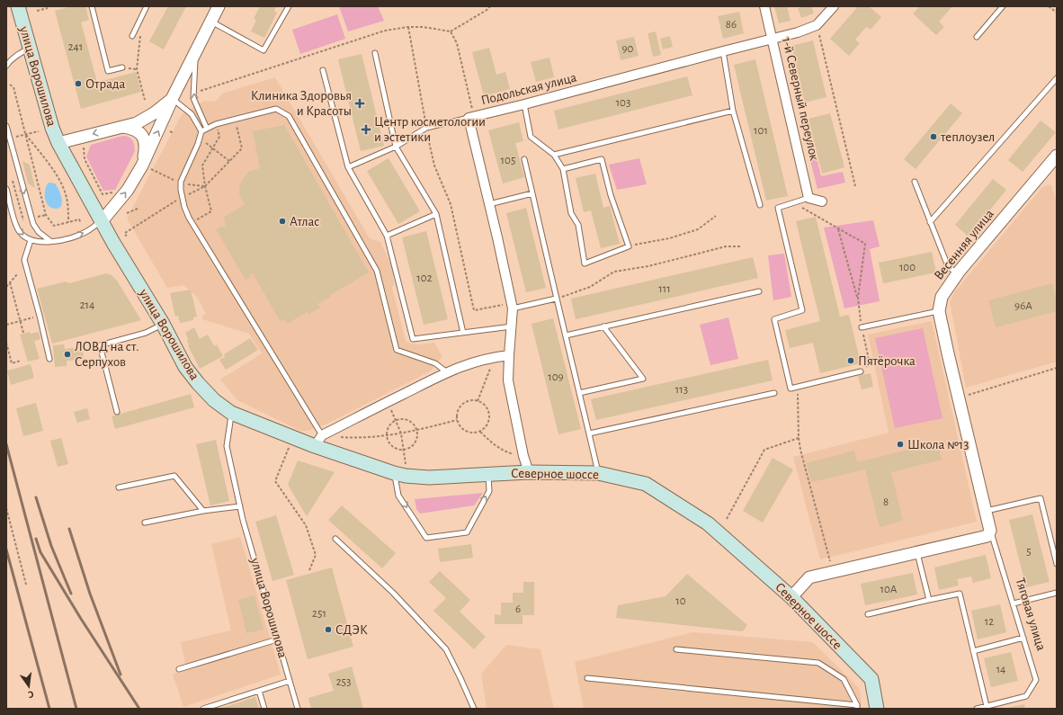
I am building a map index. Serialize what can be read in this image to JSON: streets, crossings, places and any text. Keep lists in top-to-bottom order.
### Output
{
  "streets": {
    "main road": ["улица Ворошилова", "Северное шоссе"],
    "street": [
      "Подольская улица",
      "1-й Северный переулок",
      "Весенняя улица",
      "Тяговая улица"
    ]
  },
  "crossings": [
    ["улица Ворошилова", "Северное шоссе"],
    ["Подольская улица", "1-й Северный переулок"],
    ["Подольская улица", "Северное шоссе"],
    ["Весенняя улица", "Тяговая улица"]
  ],
  "places": {
    "other": [
      "Отрада",
      "теплоузел",
      "Атлас",
      "ЛОВД на ст. Серпухов",
      "Пятёрочка",
      "Школа №13",
      "СДЭК"
    ],
    "health": ["Клиника Здоровья и Красоты", "Центр косметологии и эстетики"]
  },
  "house_numbers": [
    "86",
    "241",
    "90",
    "103",
    "101",
    "105",
    "100",
    "102",
    "111",
    "214",
    "96А",
    "109",
    "113",
    "8",
    "5",
    "10А",
    "10",
    "6",
    "251",
    "12",
    "14",
    "253"
  ],
  "north": "bottom"
}
